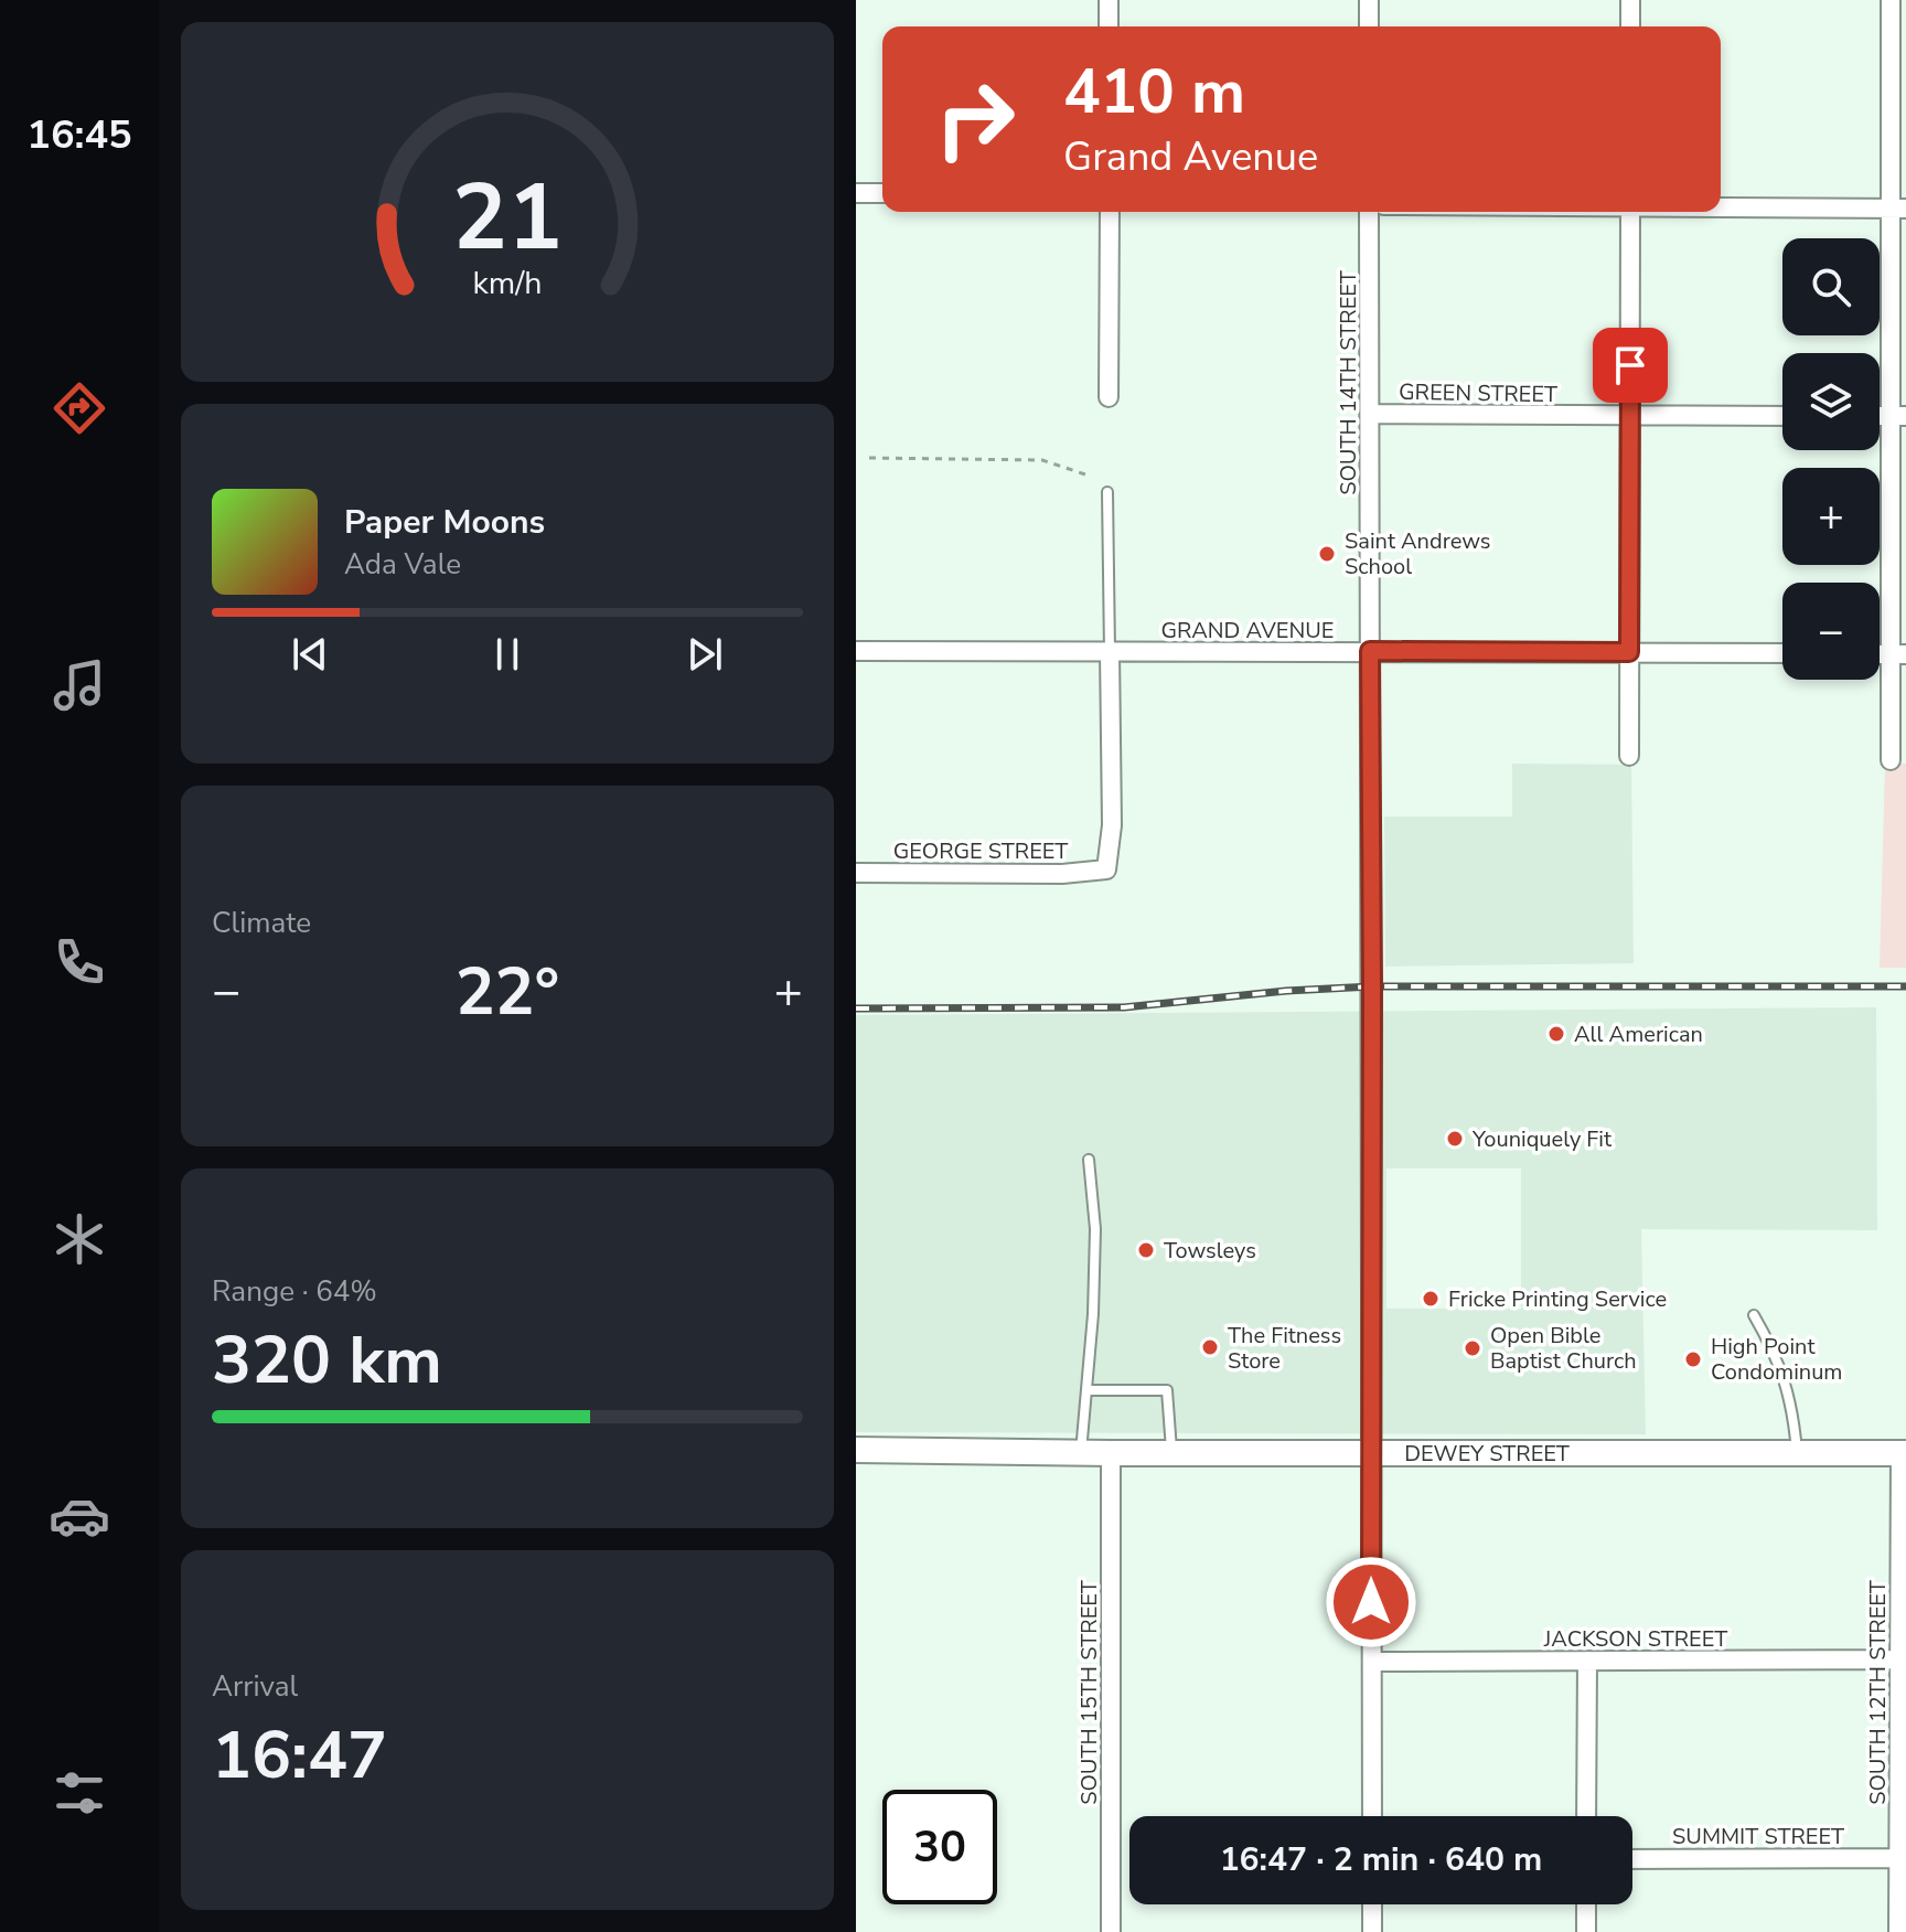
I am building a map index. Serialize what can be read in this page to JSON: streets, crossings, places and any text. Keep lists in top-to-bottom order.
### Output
{
  "streets": {
    "street": [
      "SOUTH 14TH STREET",
      "GREEN STREET",
      "GRAND AVENUE",
      "GEORGE STREET",
      "DEWEY STREET",
      "JACKSON STREET",
      "SOUTH 15TH STREET",
      "SOUTH 12TH STREET",
      "SUMMIT STREET"
    ]
  },
  "crossings": [
    ["SOUTH 14TH STREET", "GREEN STREET"],
    ["SOUTH 14TH STREET", "GRAND AVENUE"],
    ["SOUTH 14TH STREET", "DEWEY STREET"],
    ["SOUTH 14TH STREET", "JACKSON STREET"],
    ["GRAND AVENUE", "GEORGE STREET"],
    ["DEWEY STREET", "SOUTH 15TH STREET"],
    ["DEWEY STREET", "SOUTH 12TH STREET"],
    ["JACKSON STREET", "SOUTH 12TH STREET"],
    ["SOUTH 12TH STREET", "SUMMIT STREET"]
  ],
  "places": [
    "Saint Andrews School",
    "All American",
    "Youniquely Fit",
    "Towsleys",
    "Fricke Printing Service",
    "The Fitness Store",
    "Open Bible Baptist Church",
    "High Point Condominum"
  ],
  "page": {
    "tabs": "16:45",
    "turn": ["410 m", "Grand Avenue"],
    "map_buttons": ["+", "−"],
    "song": ["Paper Moons", "Ada Vale"],
    "tile": [
      "Climate",
      ["Range · 64%", "320 km"],
      ["Arrival", "16:47"]
    ],
    "heat": ["−", "22°", "+"],
    "limit": "30",
    "trip": "16:47 · 2 min · 640 m",
    "gauge": ["21", "km/h"]
  }
}
